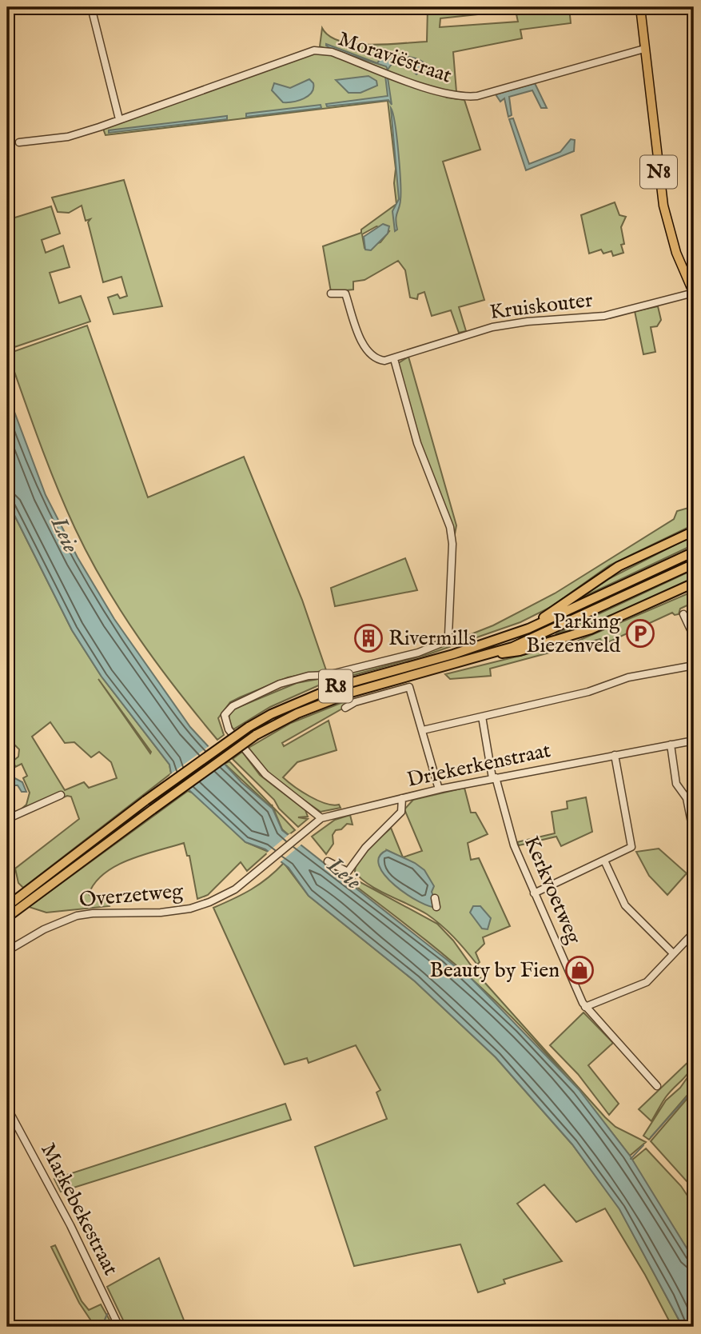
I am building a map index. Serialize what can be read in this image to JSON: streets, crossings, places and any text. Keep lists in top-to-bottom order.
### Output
{
  "streets": {
    "highway": ["R8"],
    "main road": ["N8"],
    "street": [
      "Moraviëstraat",
      "Kruiskouter",
      "Driekerkenstraat",
      "Kerkvoetweg",
      "Overzetweg",
      "Markebekestraat"
    ]
  },
  "crossings": [
    ["Moraviëstraat", "N8"],
    ["N8", "Kruiskouter"],
    ["Driekerkenstraat", "Kerkvoetweg"],
    ["Driekerkenstraat", "Overzetweg"]
  ],
  "water": ["Leie"],
  "places": {
    "parking": ["Parking Biezenveld"],
    "building": ["Rivermills"],
    "shop": ["Beauty by Fien"]
  }
}
